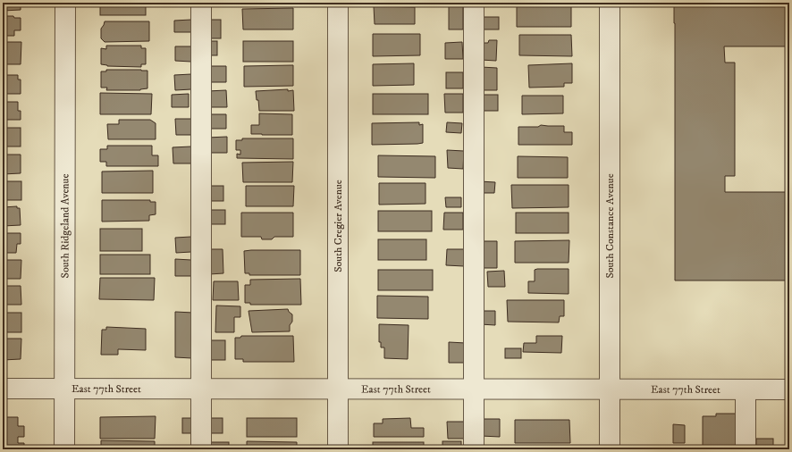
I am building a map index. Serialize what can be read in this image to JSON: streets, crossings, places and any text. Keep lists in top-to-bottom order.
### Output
{
  "streets": {
    "street": [
      "South Ridgeland Avenue",
      "South Cregier Avenue",
      "South Constance Avenue",
      "East 77th Street"
    ]
  },
  "crossings": [
    ["South Ridgeland Avenue", "East 77th Street"],
    ["South Cregier Avenue", "East 77th Street"],
    ["South Constance Avenue", "East 77th Street"]
  ]
}
